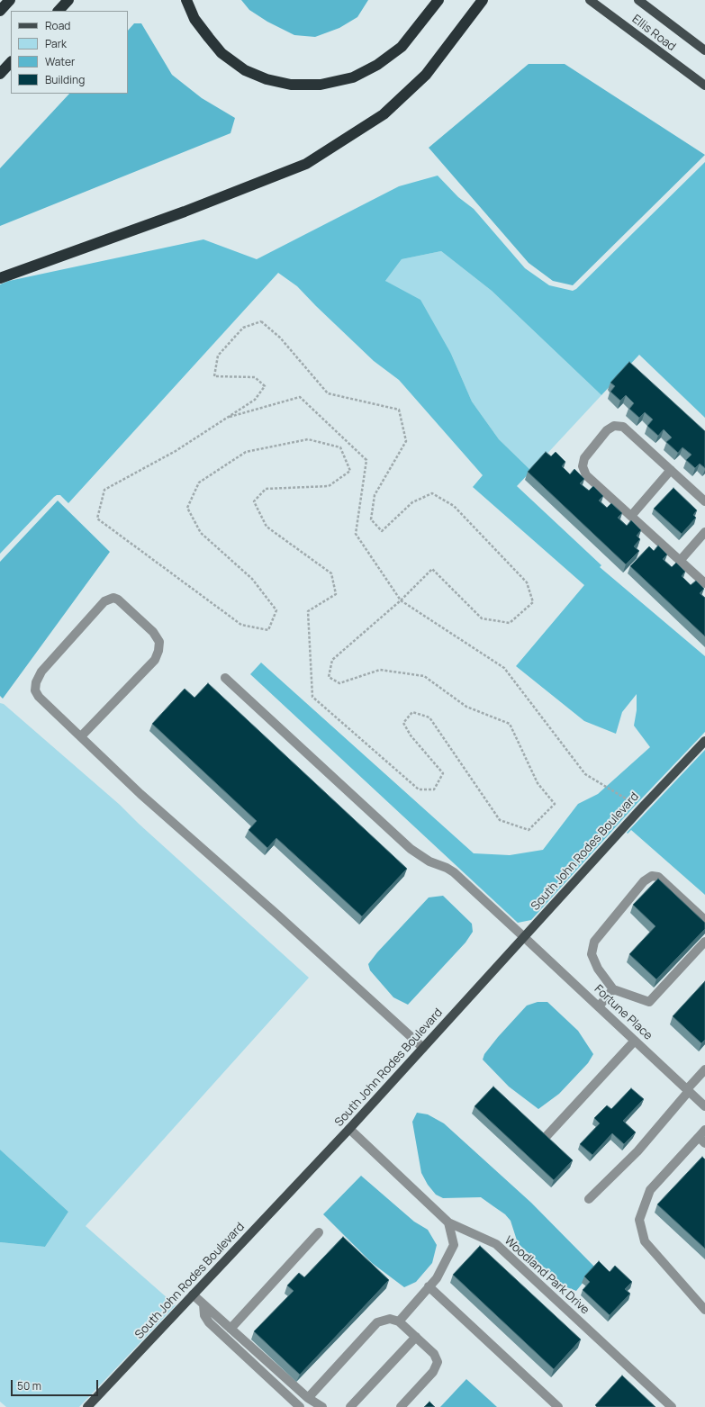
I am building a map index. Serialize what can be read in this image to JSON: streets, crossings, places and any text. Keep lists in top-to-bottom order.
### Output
{
  "streets": {
    "main road": ["Ellis Road", "South John Rodes Boulevard"],
    "street": ["Fortune Place", "Woodland Park Drive"]
  },
  "crossings": [
    ["South John Rodes Boulevard", "Fortune Place"],
    ["South John Rodes Boulevard", "Woodland Park Drive"]
  ],
  "legend": [
    "Road",
    "Park",
    "Water",
    "Building"
  ],
  "scale_bar": "50 m"
}
